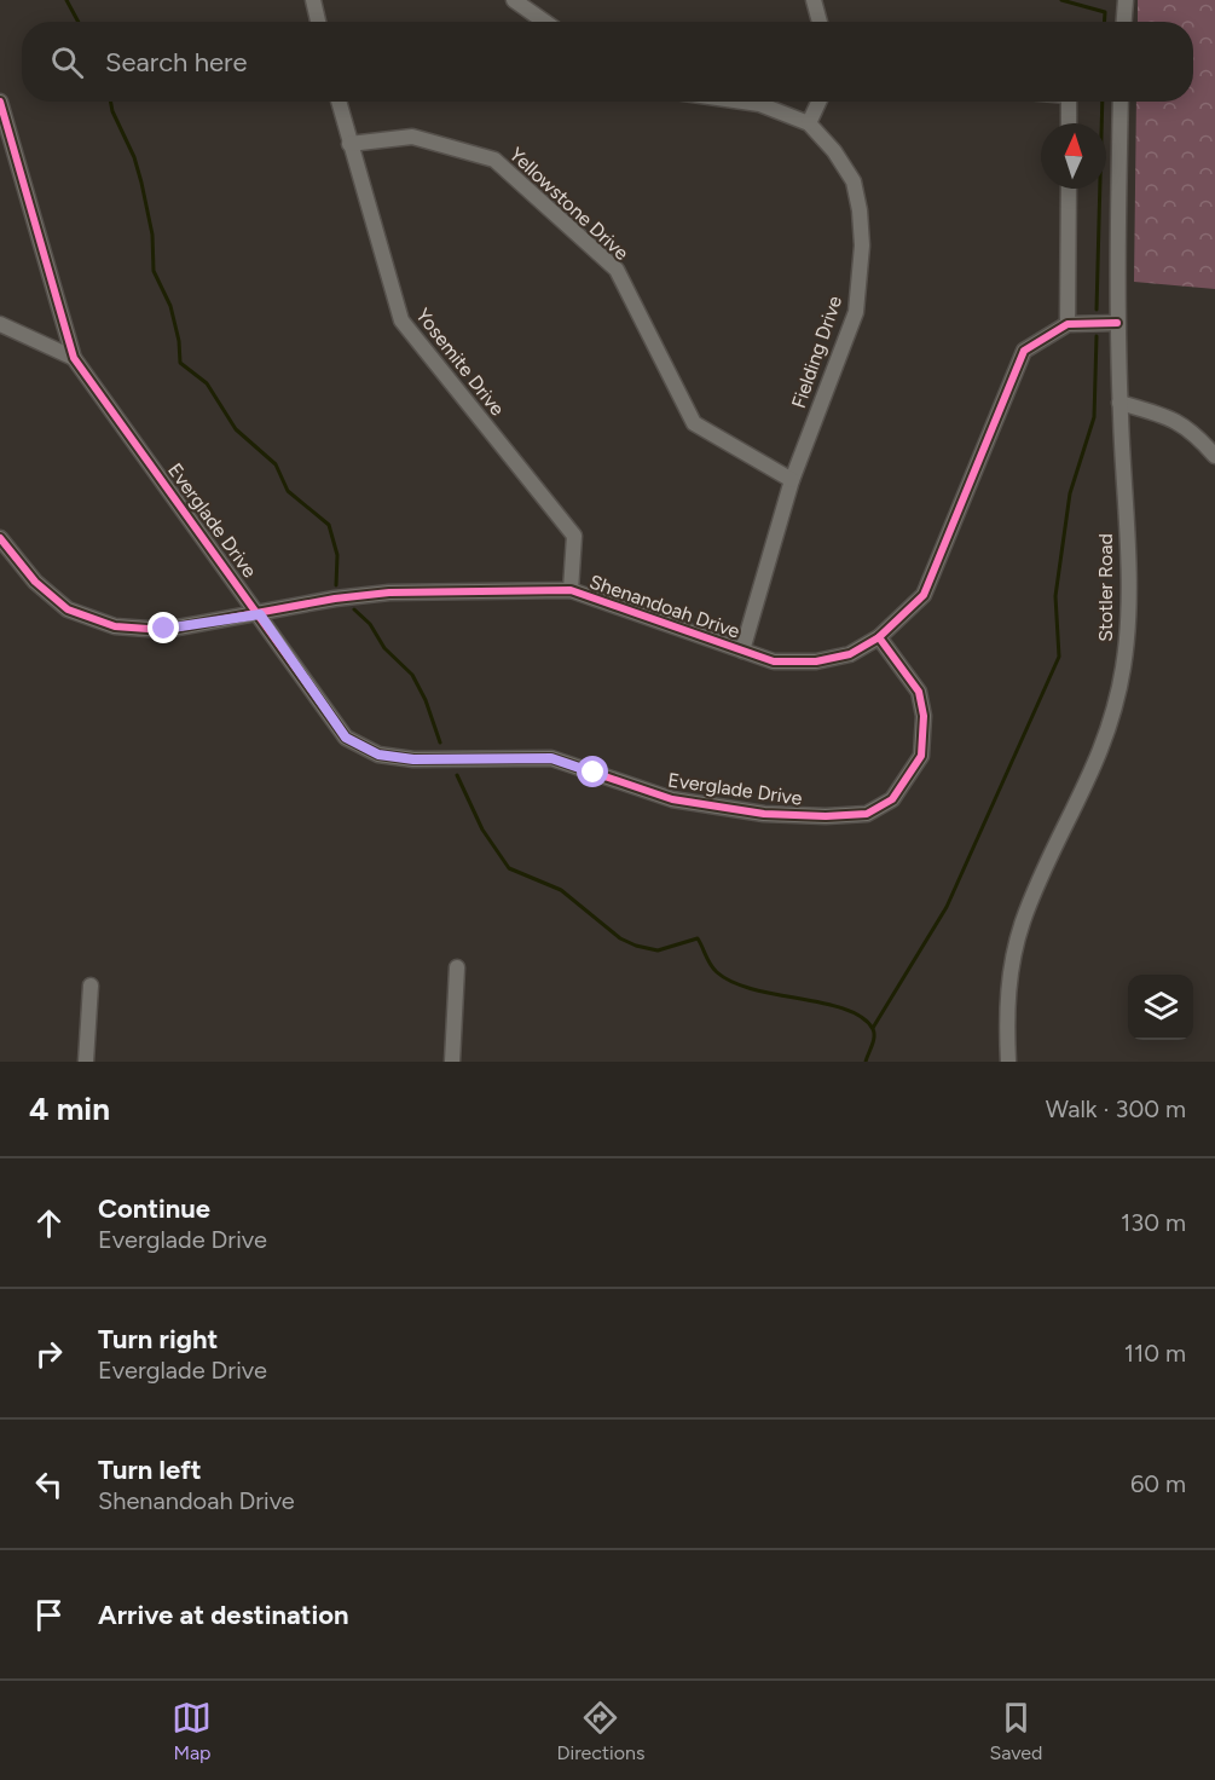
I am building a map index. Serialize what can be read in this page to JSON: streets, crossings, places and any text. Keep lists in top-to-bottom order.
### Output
{
  "streets": {
    "street": [
      "Yellowstone Drive",
      "Fielding Drive",
      "Yosemite Drive",
      "Everglade Drive",
      "Stotler Road",
      "Shenandoah Drive"
    ]
  },
  "crossings": [
    ["Yellowstone Drive", "Fielding Drive"],
    ["Yellowstone Drive", "Yosemite Drive"],
    ["Fielding Drive", "Shenandoah Drive"],
    ["Yosemite Drive", "Shenandoah Drive"],
    ["Everglade Drive", "Shenandoah Drive"]
  ],
  "north": "top",
  "page": {
    "search": "Search here",
    "heading": ["4 min", "Walk · 300 m"],
    "list": [
      ["Continue", "Everglade Drive", "130 m"],
      ["Turn right", "Everglade Drive", "110 m"],
      ["Turn left", "Shenandoah Drive", "60 m"],
      "Arrive at destination"
    ],
    "nav": ["Map", "Directions", "Saved"]
  }
}
